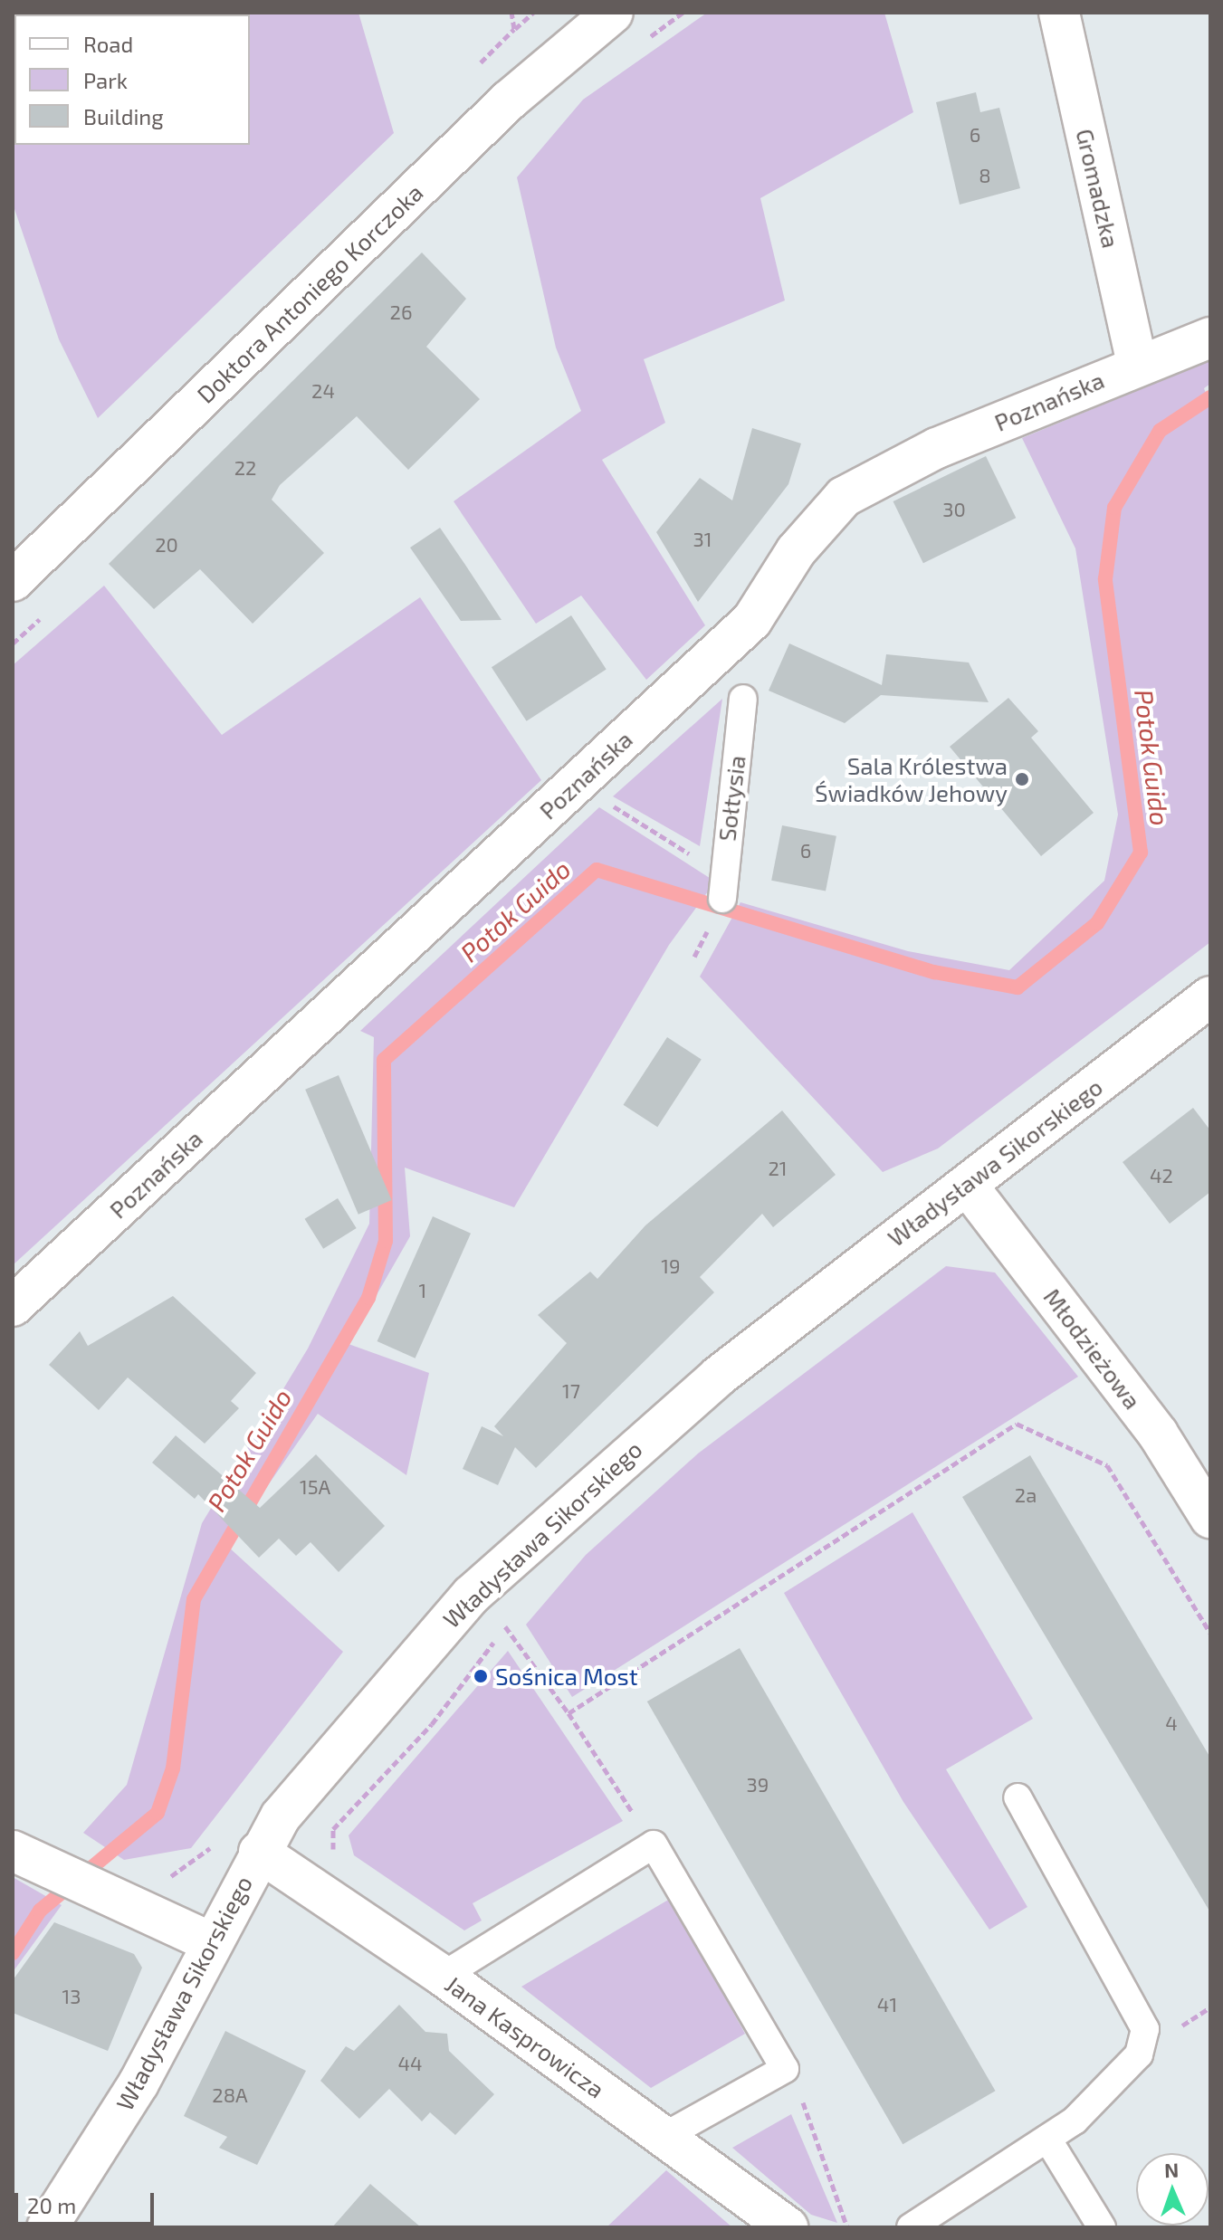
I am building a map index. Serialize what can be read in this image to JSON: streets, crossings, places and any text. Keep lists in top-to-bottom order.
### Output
{
  "streets": {
    "street": [
      "Gromadzka",
      "Doktora Antoniego Korczoka",
      "Poznańska",
      "Władysława Sikorskiego",
      "Młodzieżowa",
      "Jana Kasprowicza"
    ],
    "lane": ["Sołtysia"]
  },
  "crossings": [
    ["Gromadzka", "Poznańska"],
    ["Władysława Sikorskiego", "Młodzieżowa"],
    ["Władysława Sikorskiego", "Jana Kasprowicza"]
  ],
  "water": ["Potok Guido"],
  "places": ["Sala Królestwa Świadków Jehowy", "Sośnica Most"],
  "house_numbers": [
    "6",
    "8",
    "26",
    "24",
    "22",
    "30",
    "31",
    "20",
    "6",
    "21",
    "42",
    "19",
    "1",
    "17",
    "15A",
    "2a",
    "4",
    "39",
    "13",
    "41",
    "44",
    "28A"
  ],
  "legend": ["Road", "Park", "Building"],
  "scale_bar": "20 m",
  "north": "top"
}
